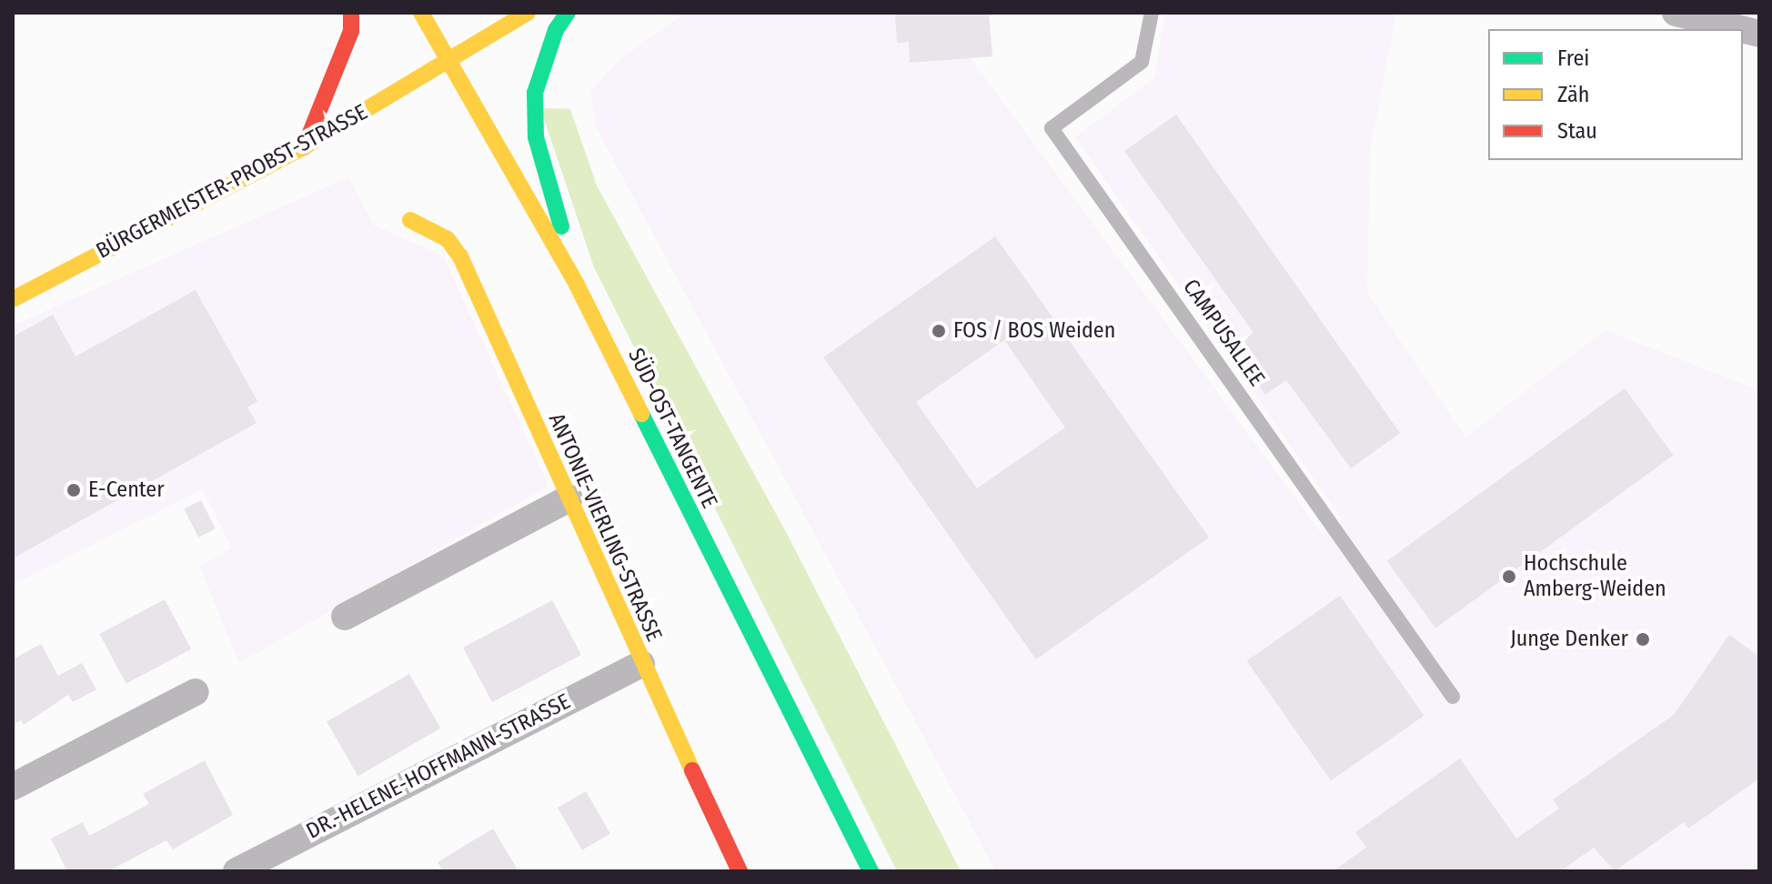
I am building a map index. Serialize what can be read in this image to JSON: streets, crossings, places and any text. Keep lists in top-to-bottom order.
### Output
{
  "streets": {
    "main road": ["BÜRGERMEISTER-PROBST-STRASSE", "SÜD-OST-TANGENTE", "ANTONIE-VIERLING-STRASSE"],
    "street": ["DR.-HELENE-HOFFMANN-STRASSE"],
    "lane": ["CAMPUSALLEE"]
  },
  "crossings": [
    ["BÜRGERMEISTER-PROBST-STRASSE", "SÜD-OST-TANGENTE"],
    ["ANTONIE-VIERLING-STRASSE", "DR.-HELENE-HOFFMANN-STRASSE"]
  ],
  "places": [
    "FOS / BOS Weiden",
    "E-Center",
    "Hochschule Amberg-Weiden",
    "Junge Denker"
  ],
  "legend": ["Frei", "Zäh", "Stau"]
}
